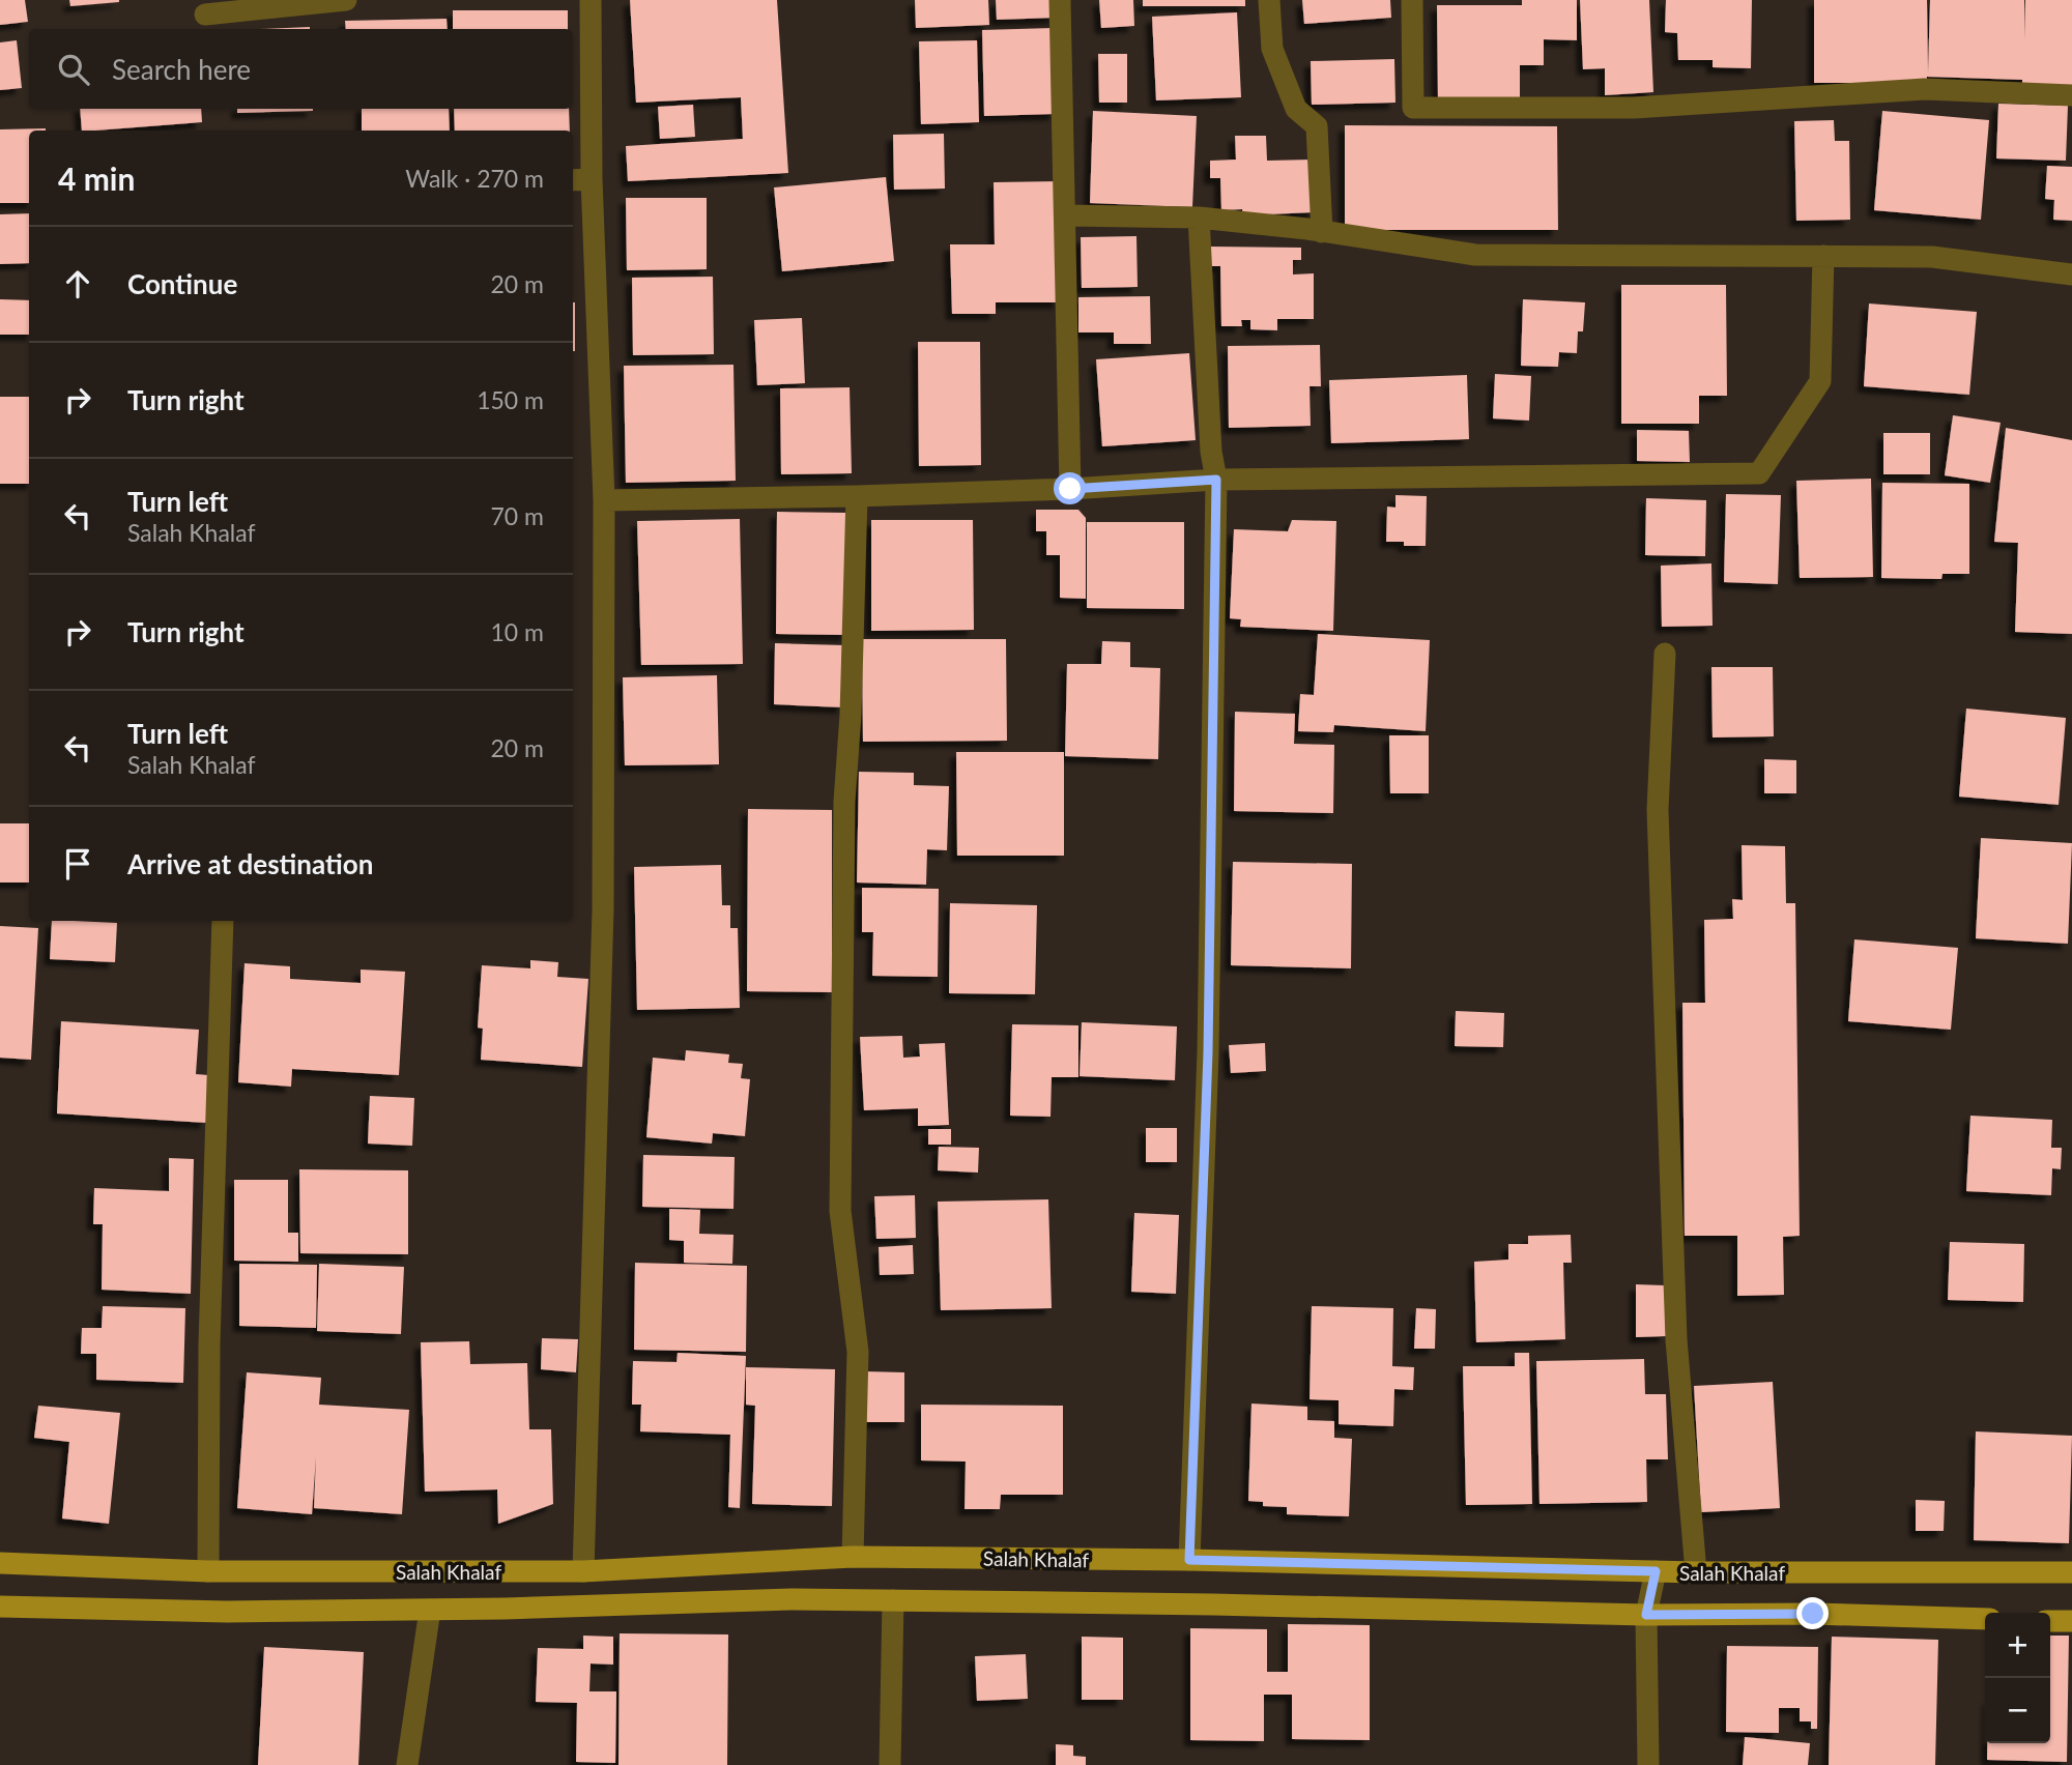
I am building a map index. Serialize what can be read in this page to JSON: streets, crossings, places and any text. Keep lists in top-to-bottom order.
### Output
{
  "streets": {
    "main road": ["Salah Khalaf"]
  },
  "page": {
    "search": "Search here",
    "heading": ["4 min", "Walk · 270 m"],
    "list": [
      ["Continue", "20 m"],
      ["Turn right", "150 m"],
      ["Turn left", "Salah Khalaf", "70 m"],
      ["Turn right", "10 m"],
      ["Turn left", "Salah Khalaf", "20 m"],
      "Arrive at destination"
    ],
    "map_buttons": ["+", "−"]
  }
}
